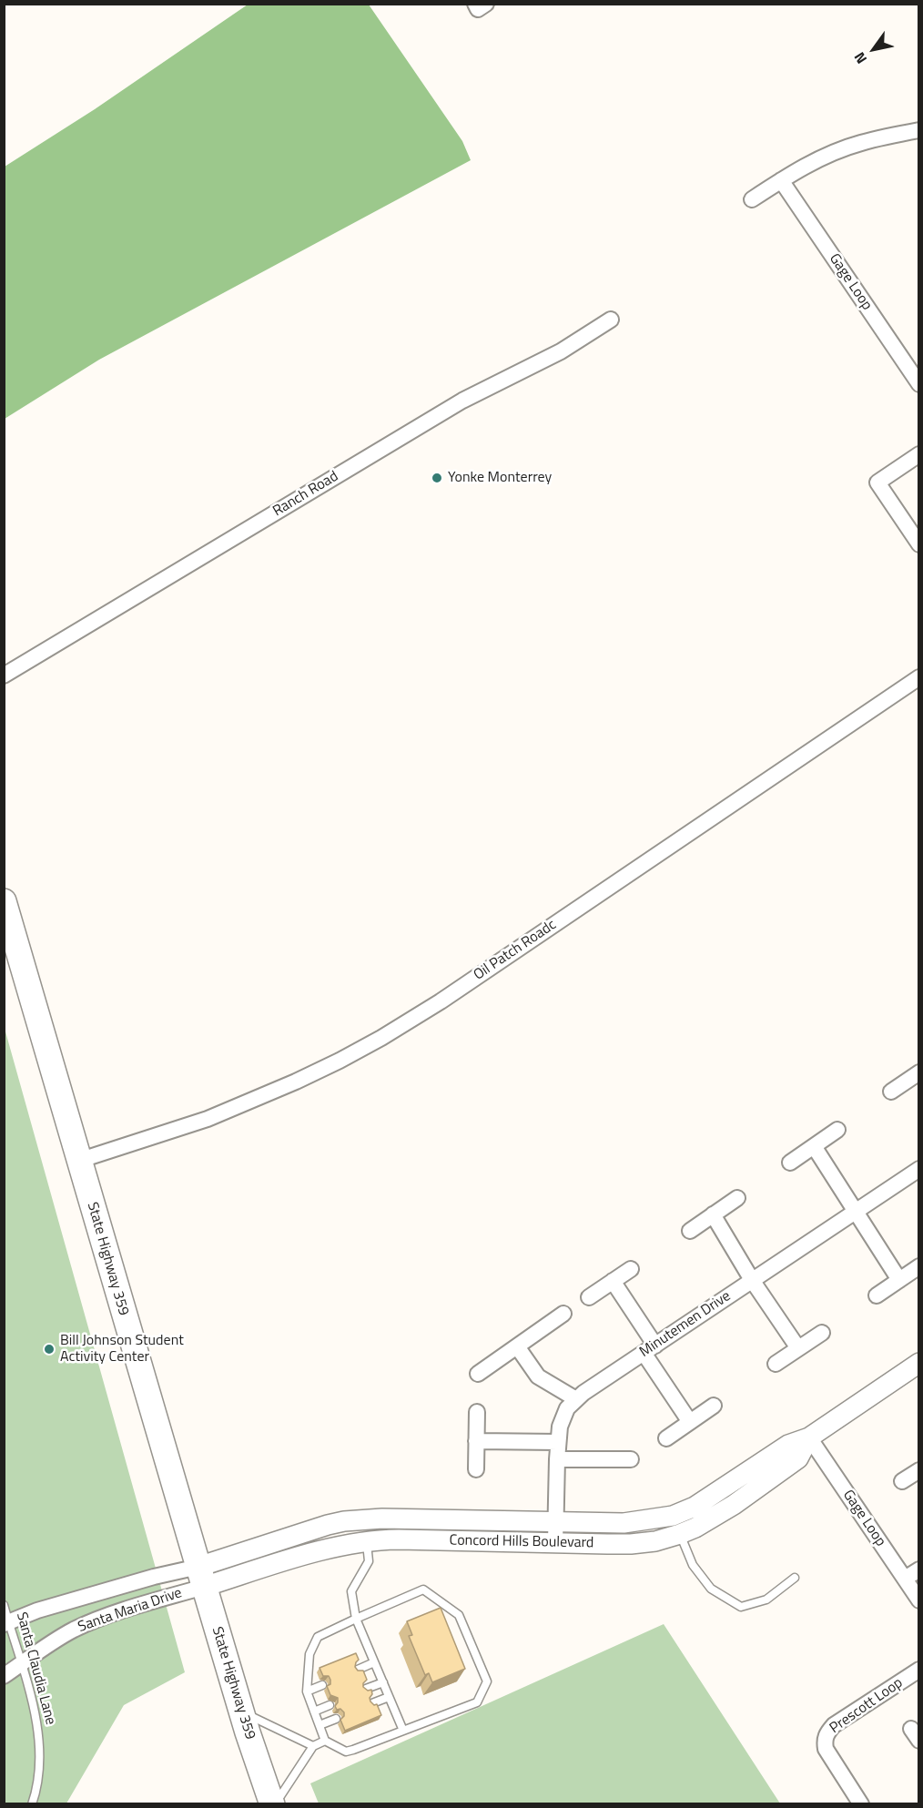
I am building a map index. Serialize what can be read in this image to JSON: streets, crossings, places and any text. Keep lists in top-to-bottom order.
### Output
{
  "streets": {
    "main road": ["State Highway 359"],
    "street": [
      "Gage Loop",
      "Ranch Road",
      "Oil Patch Roadc",
      "Minutemen Drive",
      "Concord Hills Boulevard",
      "Santa Maria Drive",
      "Prescott Loop"
    ],
    "lane": ["Santa Claudia Lane"]
  },
  "crossings": [
    ["Gage Loop", "Concord Hills Boulevard"],
    ["Oil Patch Roadc", "State Highway 359"],
    ["State Highway 359", "Concord Hills Boulevard"],
    ["State Highway 359", "Santa Maria Drive"],
    ["Minutemen Drive", "Concord Hills Boulevard"],
    ["Concord Hills Boulevard", "Santa Maria Drive"],
    ["Santa Maria Drive", "Santa Claudia Lane"]
  ],
  "places": ["Yonke Monterrey", "Bill Johnson Student Activity Center"],
  "north": "bottom left"
}
